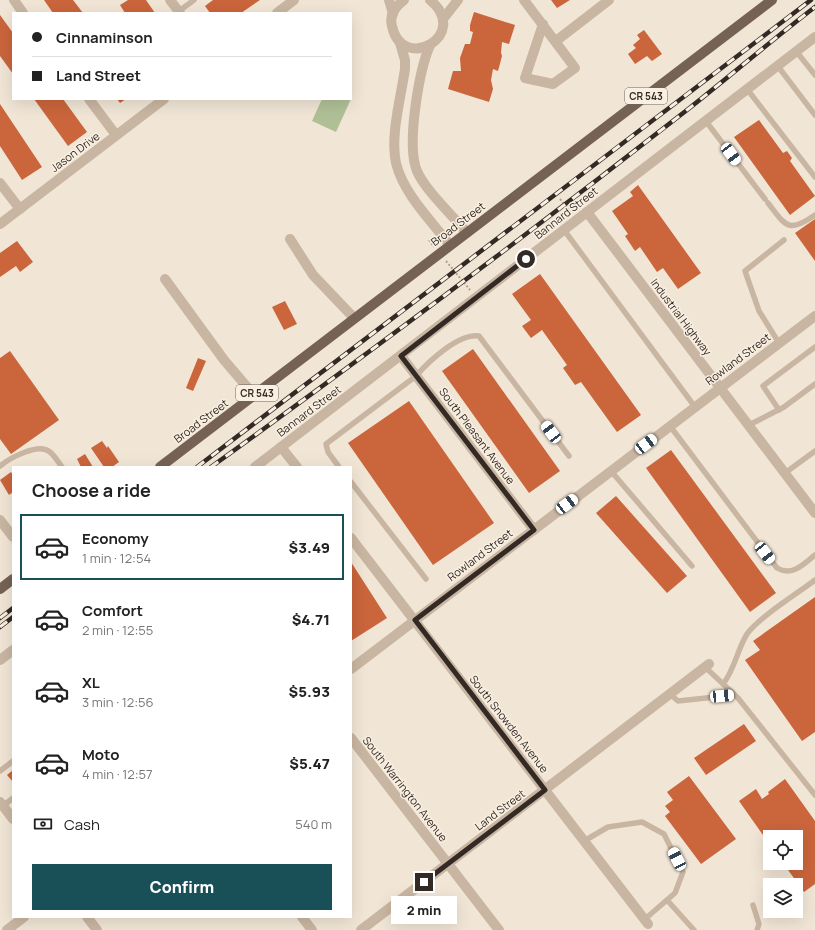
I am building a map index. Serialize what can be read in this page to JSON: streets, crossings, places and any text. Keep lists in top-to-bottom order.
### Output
{
  "streets": {
    "main road": ["CR 543", "Broad Street"],
    "street": [
      "Jason Drive",
      "Bannard Street",
      "Industrial Highway",
      "Rowland Street",
      "South Pleasant Avenue",
      "South Snowden Avenue",
      "South Warrington Avenue",
      "Land Street"
    ]
  },
  "crossings": [
    ["Bannard Street", "Industrial Highway"],
    ["Bannard Street", "South Pleasant Avenue"],
    ["Industrial Highway", "Rowland Street"],
    ["Rowland Street", "South Pleasant Avenue"],
    ["Rowland Street", "South Snowden Avenue"],
    ["South Snowden Avenue", "Land Street"],
    ["South Warrington Avenue", "Land Street"]
  ],
  "page": {
    "banner": ["Cinnaminson", "Land Street"],
    "heading": "Choose a ride",
    "list": [
      {
        "name": "Economy",
        "note": "1 min · 12:54",
        "value": "$3.49"
      },
      {
        "name": "Comfort",
        "note": "2 min · 12:55",
        "value": "$4.71"
      },
      {
        "name": "XL",
        "note": "3 min · 12:56",
        "value": "$5.93"
      },
      {
        "name": "Moto",
        "note": "4 min · 12:57",
        "value": "$5.47"
      }
    ],
    "pay": ["Cash", "540 m"],
    "buttons": "Confirm",
    "bubble": "2 min"
  }
}
